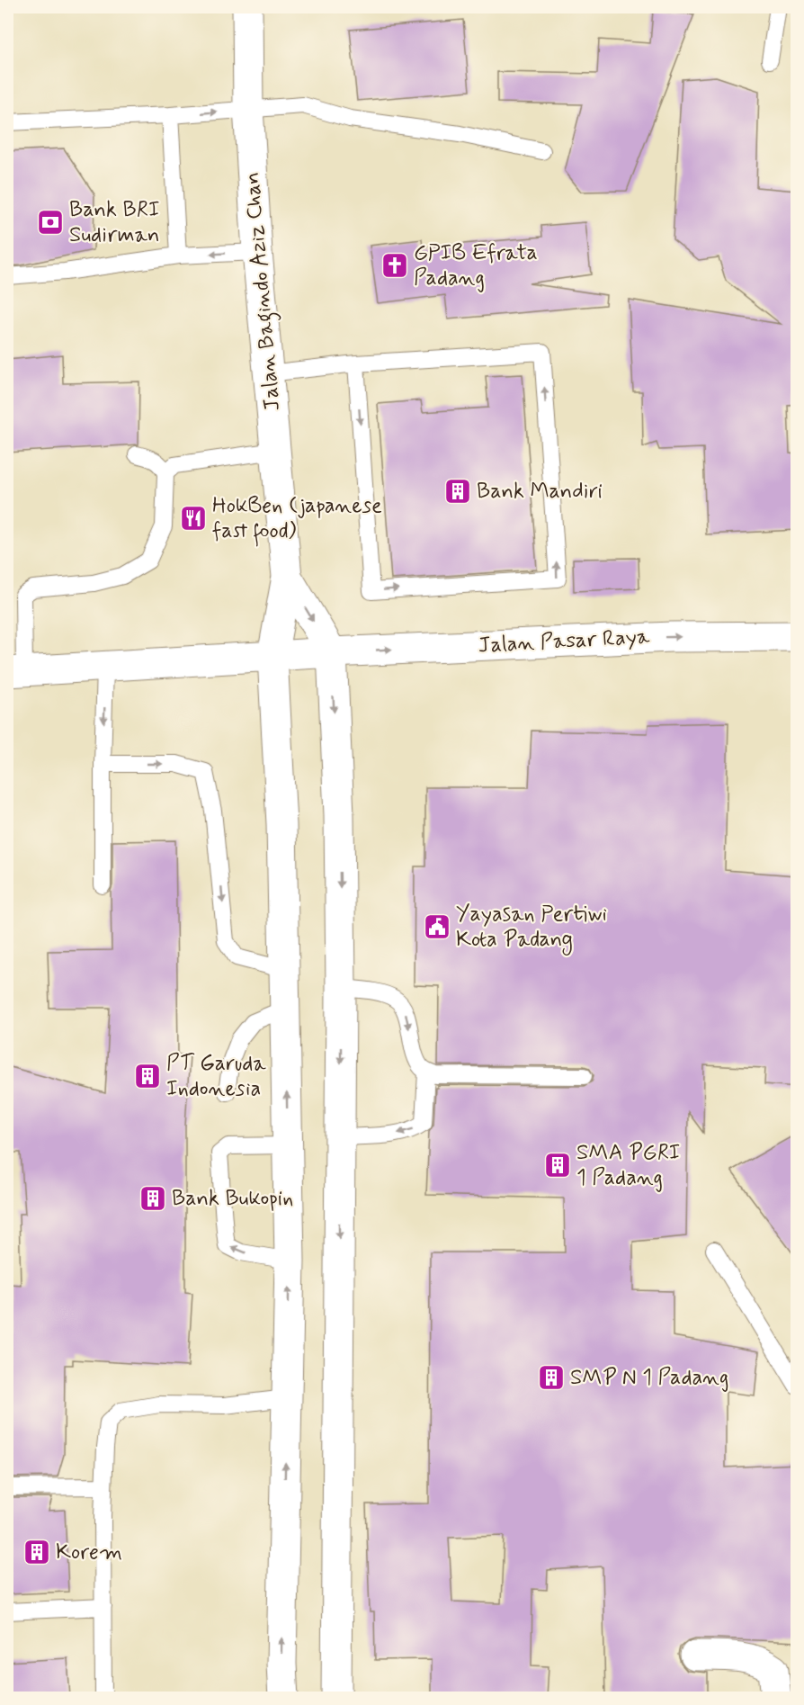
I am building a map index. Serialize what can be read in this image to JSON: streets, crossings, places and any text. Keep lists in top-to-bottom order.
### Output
{
  "streets": {
    "main road": ["Jalan Bagindo Aziz Chan", "Jalan Pasar Raya"]
  },
  "one_way": ["Jalan Pasar Raya"],
  "places": {
    "bank": ["Bank BRI Sudirman"],
    "church": ["GPIB Efrata Padang"],
    "building": [
      "Bank Mandiri",
      "PT Garuda Indonesia",
      "SMA PGRI 1 Padang",
      "Bank Bukopin",
      "SMP N 1 Padang",
      "Korem"
    ],
    "restaurant": ["HokBen (japanese fast food)"],
    "public building": ["Yayasan Pertiwi Kota Padang"]
  }
}
